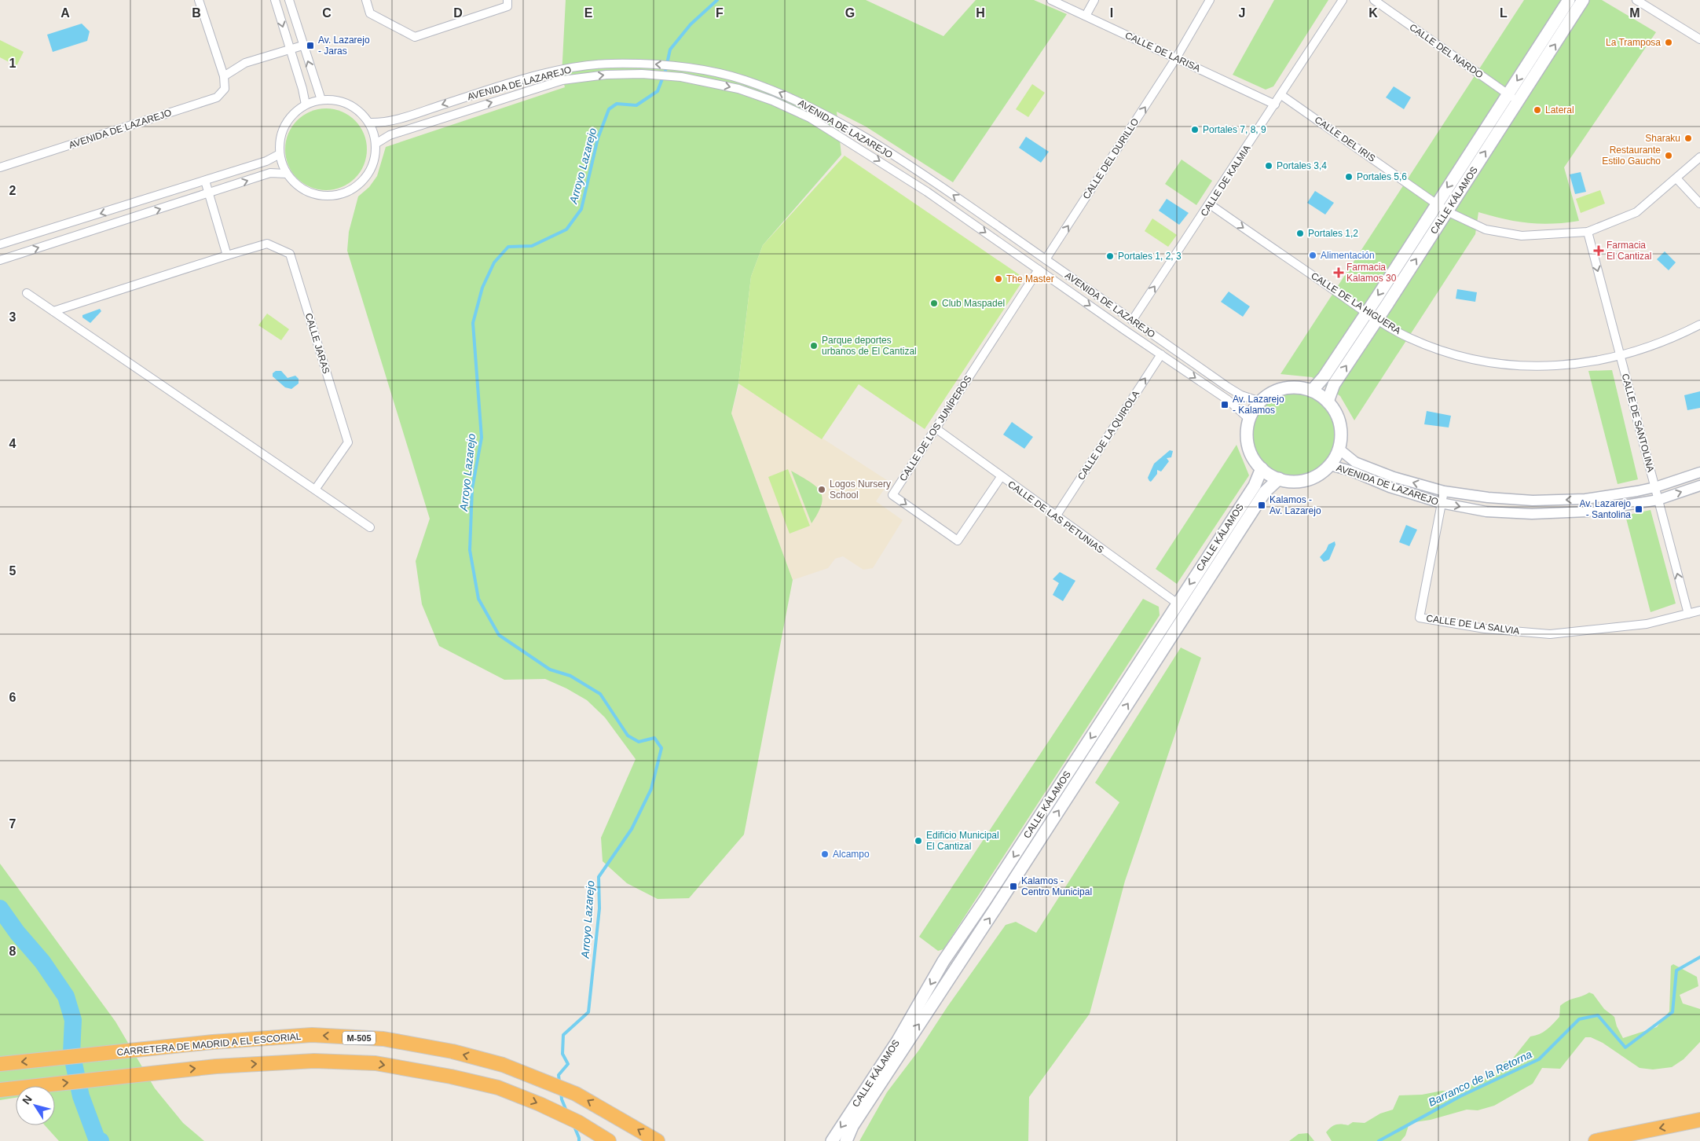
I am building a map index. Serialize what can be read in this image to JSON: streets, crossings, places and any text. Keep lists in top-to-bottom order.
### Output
{
  "streets": {
    "highway": ["M-505", "CARRETERA DE MADRID A EL ESCORIAL"],
    "main road": ["CALLE KÁLAMOS"],
    "street": [
      "CALLE DEL NARDO",
      "CALLE DE LARISA",
      "AVENIDA DE LAZAREJO",
      "CALLE DEL IRIS",
      "CALLE DEL DURILLO",
      "CALLE DE KALMIA",
      "CALLE DE LA HIGUERA",
      "CALLE JARAS",
      "CALLE DE SANTOLINA",
      "CALLE DE LOS JUNÍPEROS",
      "CALLE DE LA QUIROLA",
      "CALLE DE LAS PETUNIAS",
      "CALLE DE LA SALVIA"
    ]
  },
  "crossings": [
    ["CALLE DEL NARDO", "CALLE KÁLAMOS"],
    ["CALLE DE LARISA", "CALLE DEL DURILLO"],
    ["CALLE DE LARISA", "CALLE DE KALMIA"],
    ["AVENIDA DE LAZAREJO", "CALLE DEL DURILLO"],
    ["AVENIDA DE LAZAREJO", "CALLE DE KALMIA"],
    ["AVENIDA DE LAZAREJO", "CALLE KÁLAMOS"],
    ["AVENIDA DE LAZAREJO", "CALLE DE SANTOLINA"],
    ["AVENIDA DE LAZAREJO", "CALLE DE LOS JUNÍPEROS"],
    ["AVENIDA DE LAZAREJO", "CALLE DE LA QUIROLA"],
    ["AVENIDA DE LAZAREJO", "CALLE DE LA SALVIA"],
    ["CALLE DEL IRIS", "CALLE DE KALMIA"],
    ["CALLE DEL IRIS", "CALLE KÁLAMOS"],
    ["CALLE DEL IRIS", "CALLE DE SANTOLINA"],
    ["CALLE DE KALMIA", "CALLE DE LA HIGUERA"],
    ["CALLE KÁLAMOS", "CALLE DE LA HIGUERA"],
    ["CALLE KÁLAMOS", "CALLE DE LAS PETUNIAS"],
    ["CALLE DE LA HIGUERA", "CALLE DE SANTOLINA"],
    ["CALLE DE SANTOLINA", "CALLE DE LA SALVIA"],
    ["CALLE DE LOS JUNÍPEROS", "CALLE DE LAS PETUNIAS"],
    ["CALLE DE LA QUIROLA", "CALLE DE LAS PETUNIAS"]
  ],
  "one_way": [
    "CALLE DEL DURILLO",
    "CALLE DE KALMIA",
    "CALLE DE LA HIGUERA",
    "CALLE DE LA QUIROLA"
  ],
  "water": ["Arroyo Lazarejo", "Barranco de la Retorna"],
  "places": {
    "other": [
      "La Tramposa",
      "Lateral",
      "Portales 7, 8, 9",
      "Sharaku",
      "Restaurante Estilo Gaucho",
      "Portales 3,4",
      "Portales 5,6",
      "Portales 1,2",
      "Alimentación",
      "Portales 1, 2, 3",
      "The Master",
      "Club Maspadel",
      "Parque deportes urbanos de El Cantizal",
      "Logos Nursery School",
      "Edificio Municipal El Cantizal",
      "Alcampo"
    ],
    "transit": [
      "Av. Lazarejo - Jaras",
      "Av. Lazarejo - Kalamos",
      "Kalamos - Av. Lazarejo",
      "Av. Lazarejo - Santolina",
      "Kalamos - Centro Municipal"
    ],
    "health": ["Farmacia El Cantizal", "Farmacia Kalamos 30"]
  },
  "north": "top left",
  "grid": {
    "columns": [
      "A",
      "B",
      "C",
      "D",
      "E",
      "F",
      "G",
      "H",
      "I",
      "J",
      "K",
      "L",
      "M"
    ],
    "rows": [
      "1",
      "2",
      "3",
      "4",
      "5",
      "6",
      "7",
      "8"
    ]
  }
}
